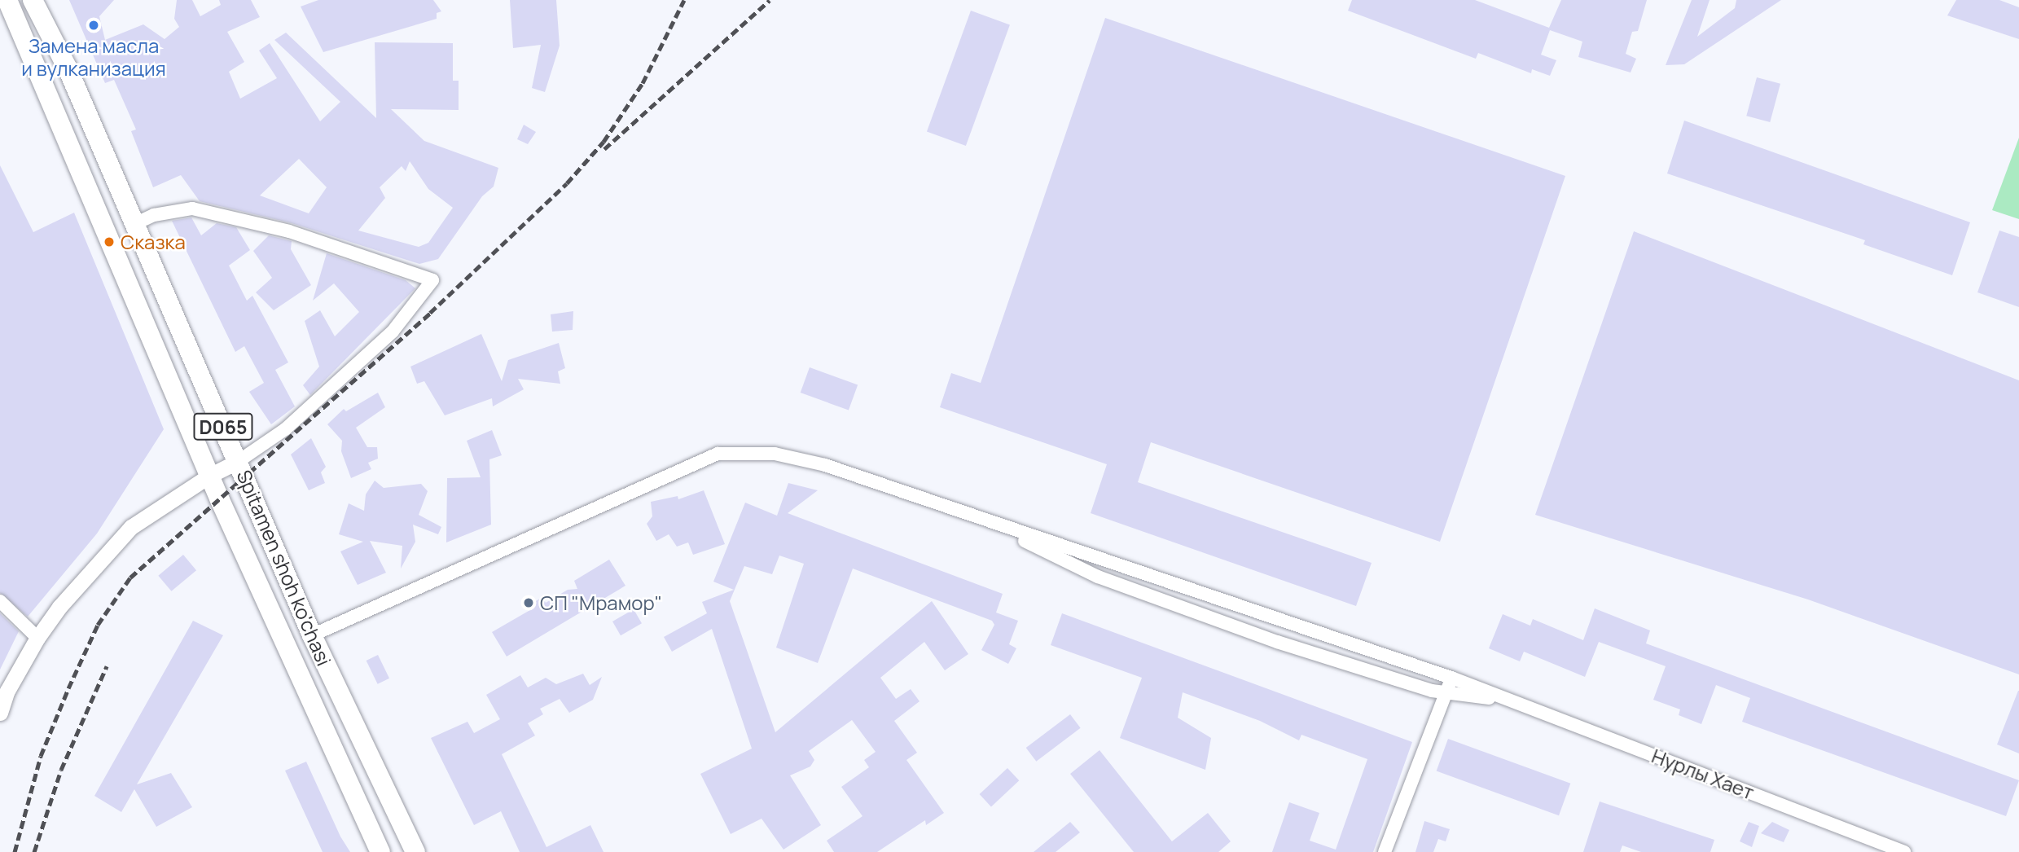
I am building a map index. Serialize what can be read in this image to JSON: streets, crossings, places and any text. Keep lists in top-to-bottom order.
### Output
{
  "streets": {
    "main road": ["D065", "Spitamen shoh ko'chasi"],
    "street": ["Нурлы Хает"]
  },
  "places": ["Замена масла и вулканизация", "Сказка", "СП \"Мрамор\""]
}
